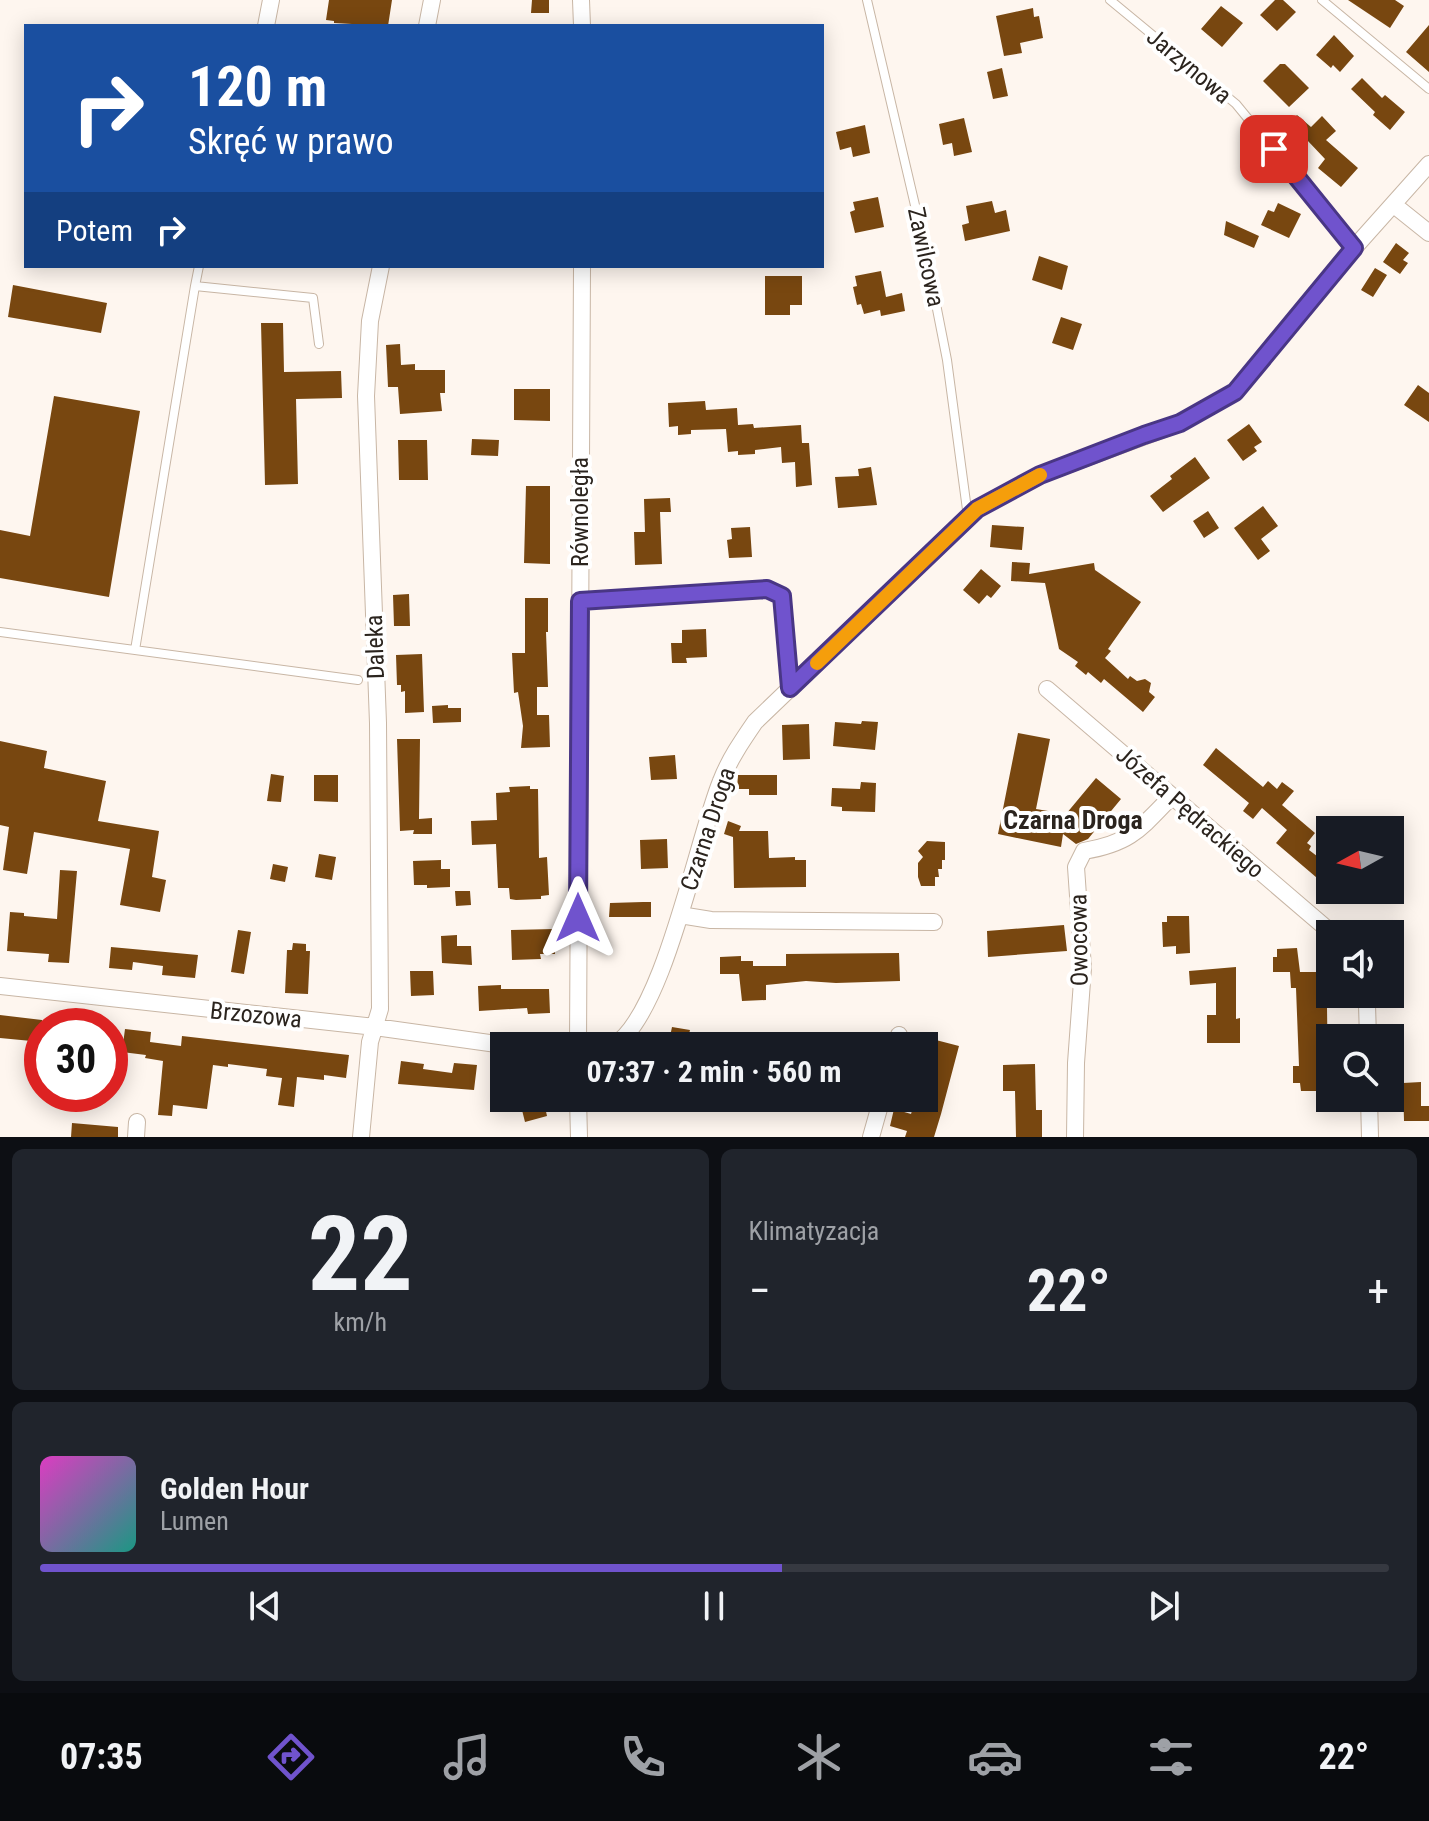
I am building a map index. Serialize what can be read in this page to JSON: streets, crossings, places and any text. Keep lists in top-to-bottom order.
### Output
{
  "streets": {
    "street": [
      "Równoległa",
      "Daleka",
      "Józefa Pędrackiego",
      "Czarna Droga",
      "Owocowa",
      "Brzozowa"
    ],
    "lane": ["Jarzynowa", "Zawilcowa"]
  },
  "crossings": [
    ["Jarzynowa", "Czarna Droga"],
    ["Zawilcowa", "Czarna Droga"],
    ["Daleka", "Brzozowa"],
    ["Józefa Pędrackiego", "Owocowa"]
  ],
  "districts": ["Czarna Droga"],
  "north": "left",
  "page": {
    "turn": ["120 m", "Skręć w prawo"],
    "then": "Potem",
    "limit": "30",
    "trip": "07:37 · 2 min · 560 m",
    "tile": [
      ["22", "km/h"],
      "Klimatyzacja"
    ],
    "heat": ["−", "22°", "+"],
    "song": ["Golden Hour", "Lumen"],
    "tabs": ["07:35", "22°"]
  }
}
